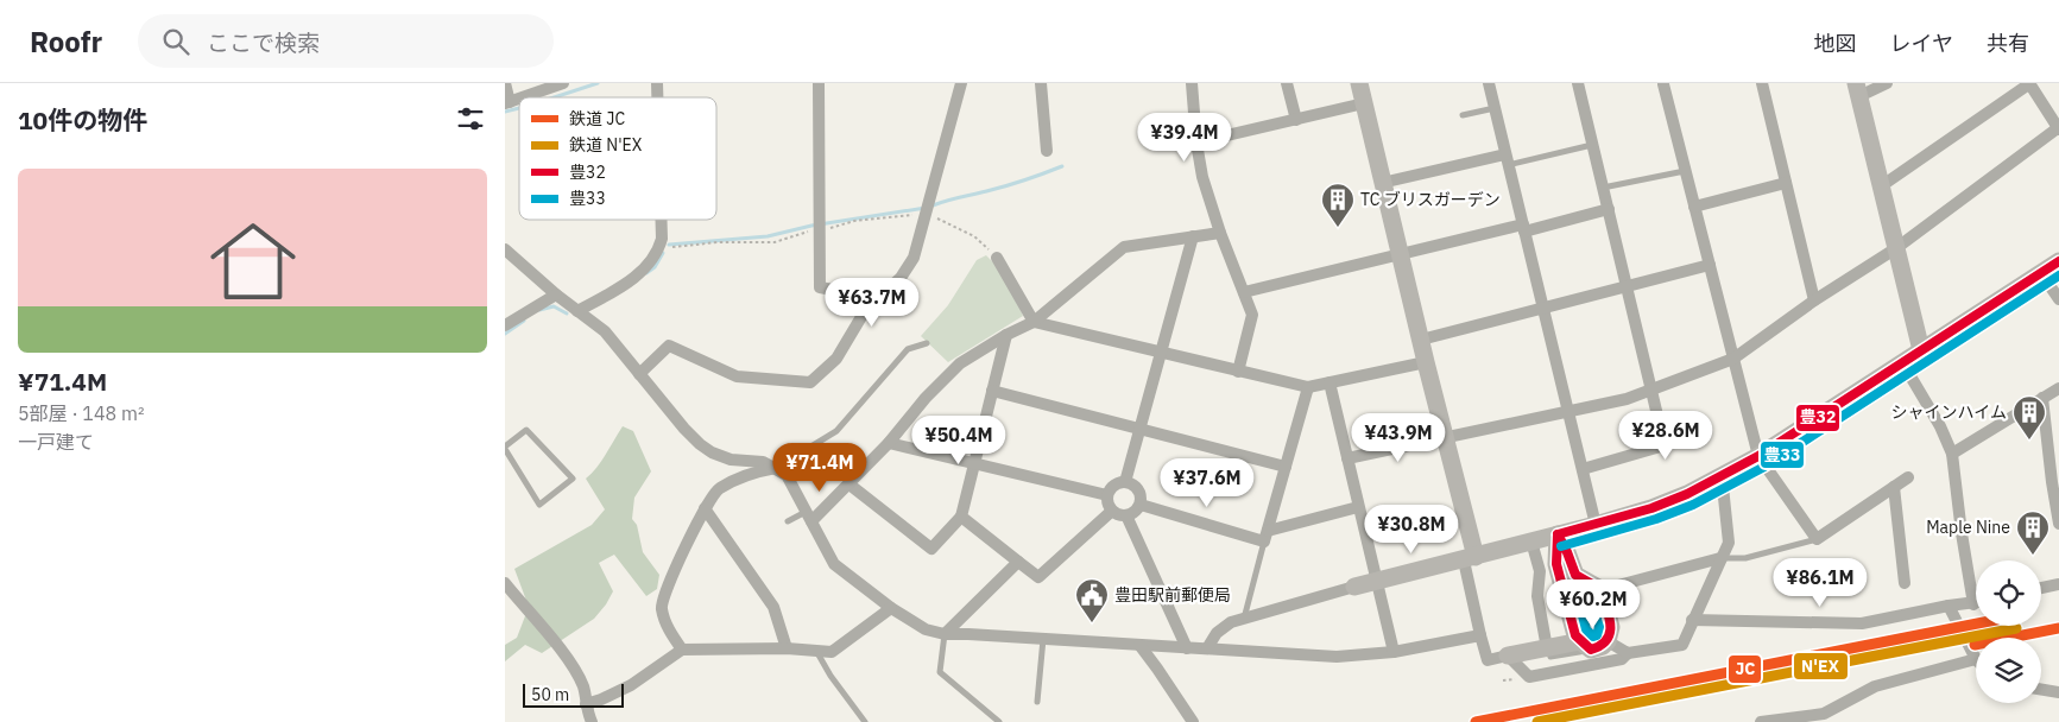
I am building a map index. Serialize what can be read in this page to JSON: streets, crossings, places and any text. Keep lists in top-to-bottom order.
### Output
{
  "places": {
    "building": ["TC ブリスガーデン", "シャインハイム", "Maple Nine"],
    "public building": ["豊田駅前郵便局"]
  },
  "lines": [
    "transit line 豊32",
    "transit line 豊33",
    "rail line JC",
    "rail line N'EX"
  ],
  "legend": [
    "鉄道 JC",
    "鉄道 N'EX",
    "豊32",
    "豊33"
  ],
  "scale_bar": "50 m",
  "page": {
    "header": "Roofr",
    "search": "ここで検索",
    "nav": ["地図", "レイヤ", "共有"],
    "heading": "10件の物件",
    "price": [
      "¥39.4M",
      "¥63.7M",
      "¥28.6M",
      "¥43.9M",
      "¥50.4M",
      "¥71.4M",
      "¥37.6M",
      "¥30.8M",
      "¥86.1M",
      "¥60.2M"
    ],
    "list": [
      {
        "name": "¥71.4M",
        "note": "5部屋 · 148 m² · 一戸建て"
      }
    ],
    "scale": "50 m"
  }
}
